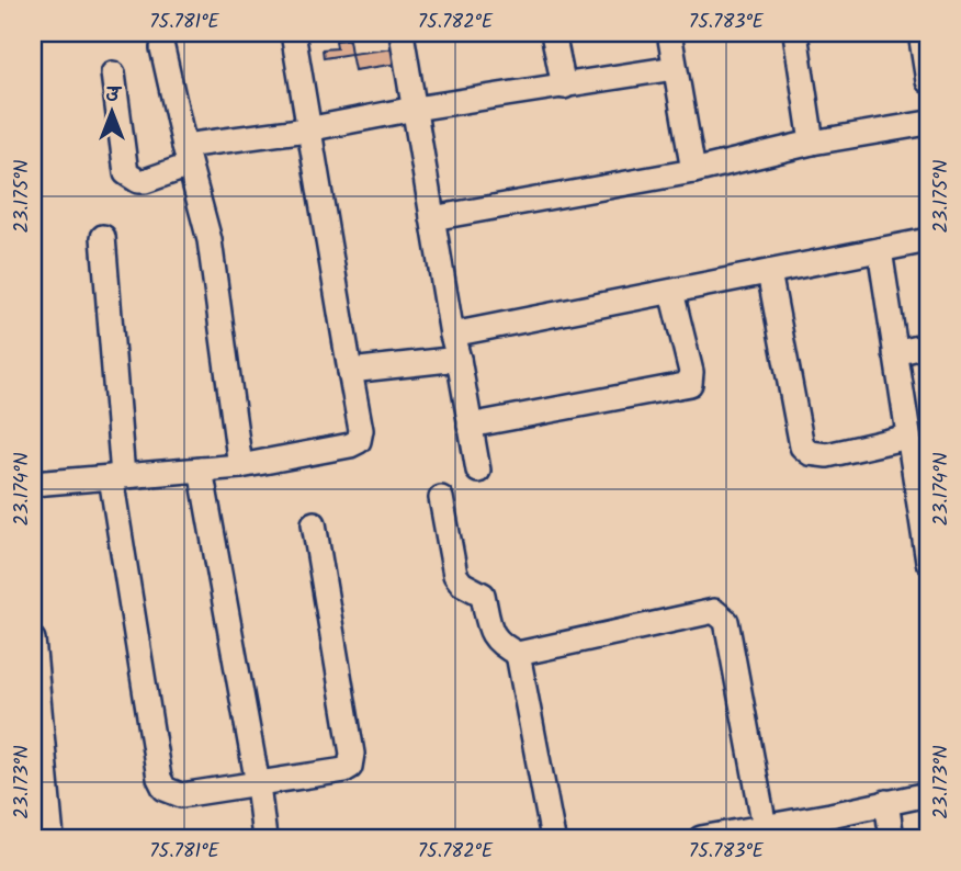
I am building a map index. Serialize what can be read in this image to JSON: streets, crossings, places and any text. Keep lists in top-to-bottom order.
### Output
{
  "north": "top",
  "coordinates": [
    "75.781°E",
    "75.782°E",
    "75.783°E",
    "23.175°N",
    "23.174°N",
    "23.173°N"
  ]
}
